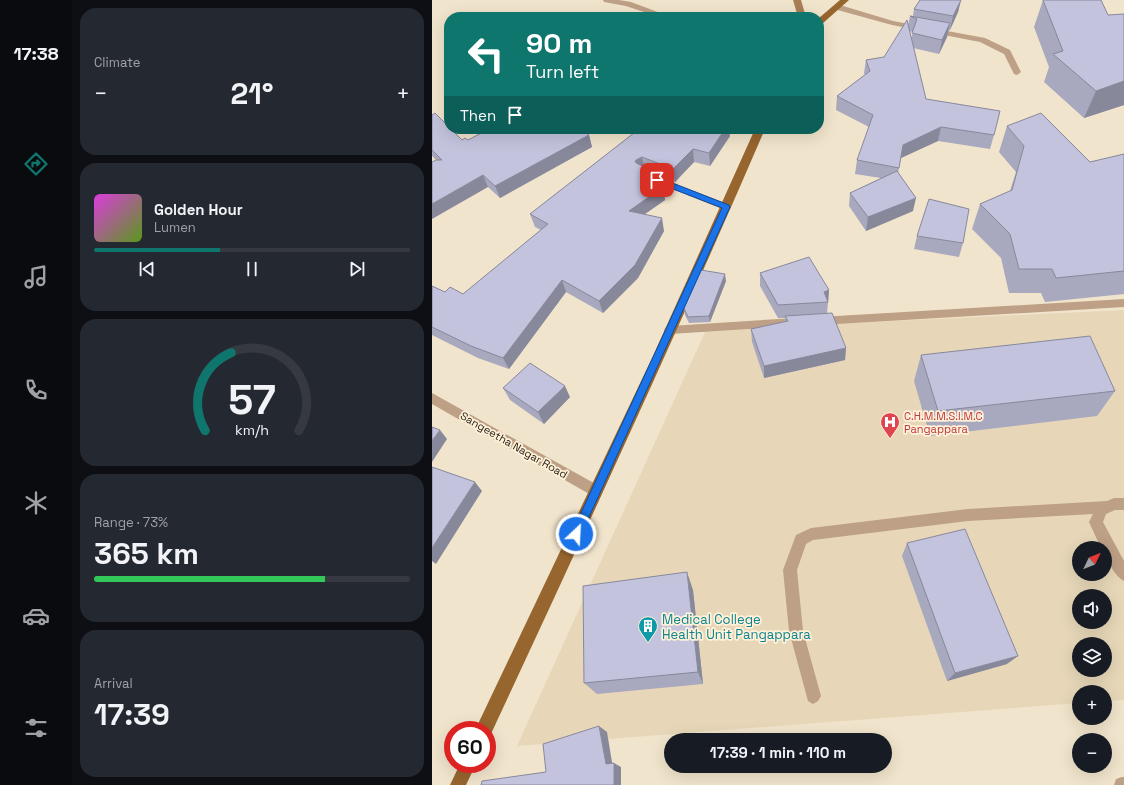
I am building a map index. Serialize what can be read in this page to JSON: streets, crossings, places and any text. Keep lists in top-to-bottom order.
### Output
{
  "streets": {
    "street": ["Sangeetha Nagar Road"]
  },
  "places": {
    "hospital": ["C.H.M.M.S.I.M.C Pangappara"],
    "building": ["Medical College Health Unit Pangappara"]
  },
  "north": "top right",
  "page": {
    "tabs": "17:38",
    "tile": [
      "Climate",
      ["Range · 73%", "365 km"],
      ["Arrival", "17:39"]
    ],
    "turn": ["90 m", "Turn left"],
    "heat": ["−", "21°", "+"],
    "then": "Then",
    "song": ["Golden Hour", "Lumen"],
    "map_buttons": ["+", "−"],
    "limit": "60",
    "trip": "17:39 · 1 min · 110 m",
    "gauge": ["57", "km/h"]
  }
}
